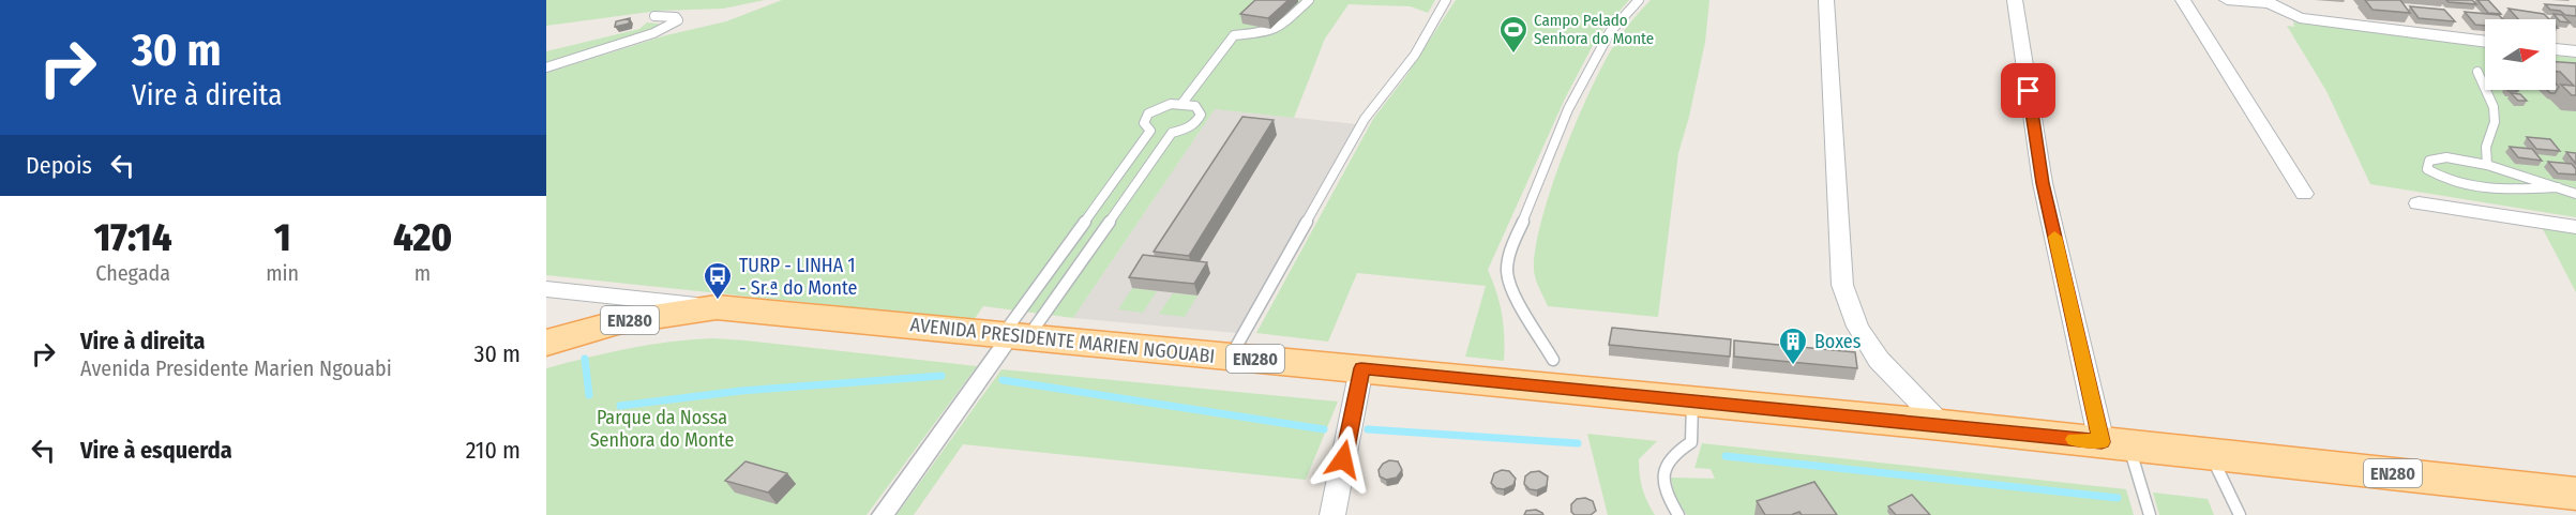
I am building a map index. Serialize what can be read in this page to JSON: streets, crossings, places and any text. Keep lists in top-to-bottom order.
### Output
{
  "streets": {
    "main road": ["EN280", "AVENIDA PRESIDENTE MARIEN NGOUABI"]
  },
  "crossings": [
    ["EN280", "AVENIDA PRESIDENTE MARIEN NGOUABI"]
  ],
  "parks": ["Parque da Nossa Senhora do Monte"],
  "places": {
    "sports": ["Campo Pelado Senhora do Monte"],
    "bus stop": ["TURP - LINHA 1 - Sr.ª do Monte"],
    "building": ["Boxes"]
  },
  "north": "right",
  "page": {
    "turn": ["30 m", "Vire à direita"],
    "then": "Depois",
    "eta": [
      "17:14",
      "Chegada",
      "1",
      "min",
      "420",
      "m"
    ],
    "list": [
      {
        "name": "Vire à direita",
        "note": "Avenida Presidente Marien Ngouabi",
        "value": "30 m"
      },
      {
        "name": "Vire à esquerda",
        "value": "210 m"
      }
    ]
  }
}
